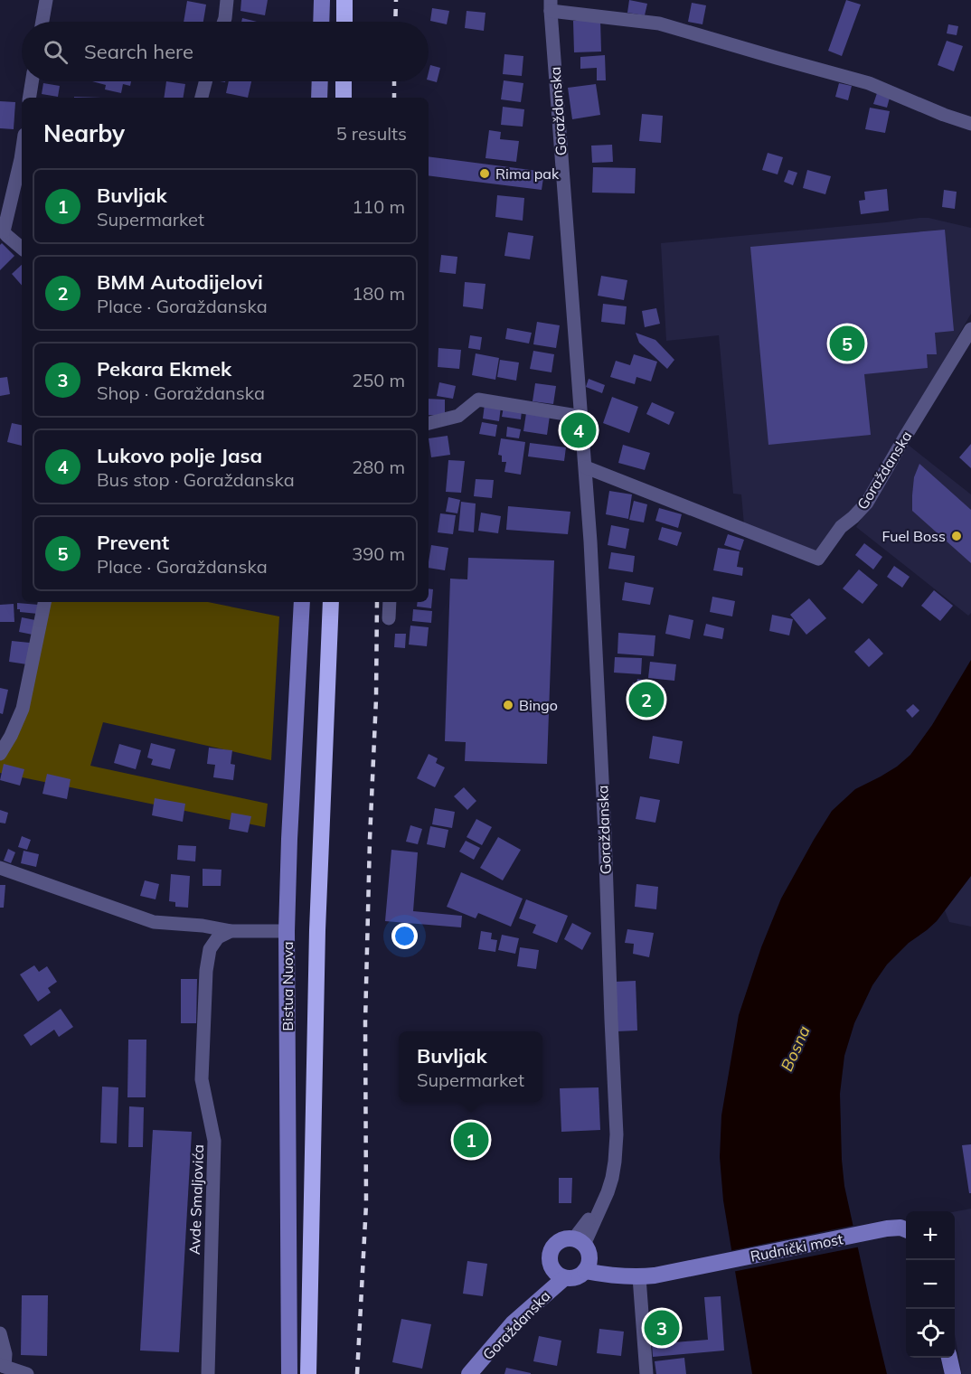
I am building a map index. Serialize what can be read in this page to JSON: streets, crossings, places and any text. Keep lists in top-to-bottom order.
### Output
{
  "streets": {
    "street": [
      "Goraždanska",
      "Bistua Nuova",
      "Avde Smaljovića",
      "Rudnički most"
    ]
  },
  "water": ["Bosna"],
  "places": ["Rima pak", "Fuel Boss", "Bingo"],
  "page": {
    "search": "Search here",
    "heading": ["Nearby", "5 results"],
    "list": [
      {
        "mark": "1",
        "name": "Buvljak",
        "note": "Supermarket",
        "value": "110 m"
      },
      {
        "mark": "2",
        "name": "BMM Autodijelovi",
        "note": "Place · Goraždanska",
        "value": "180 m"
      },
      {
        "mark": "3",
        "name": "Pekara Ekmek",
        "note": "Shop · Goraždanska",
        "value": "250 m"
      },
      {
        "mark": "4",
        "name": "Lukovo polje Jasa",
        "note": "Bus stop · Goraždanska",
        "value": "280 m"
      },
      {
        "mark": "5",
        "name": "Prevent",
        "note": "Place · Goraždanska",
        "value": "390 m"
      }
    ],
    "pins": [
      "5",
      "4",
      "2",
      "1",
      "3"
    ],
    "popup": ["Buvljak", "Supermarket"],
    "map_buttons": ["+", "−"]
  }
}
